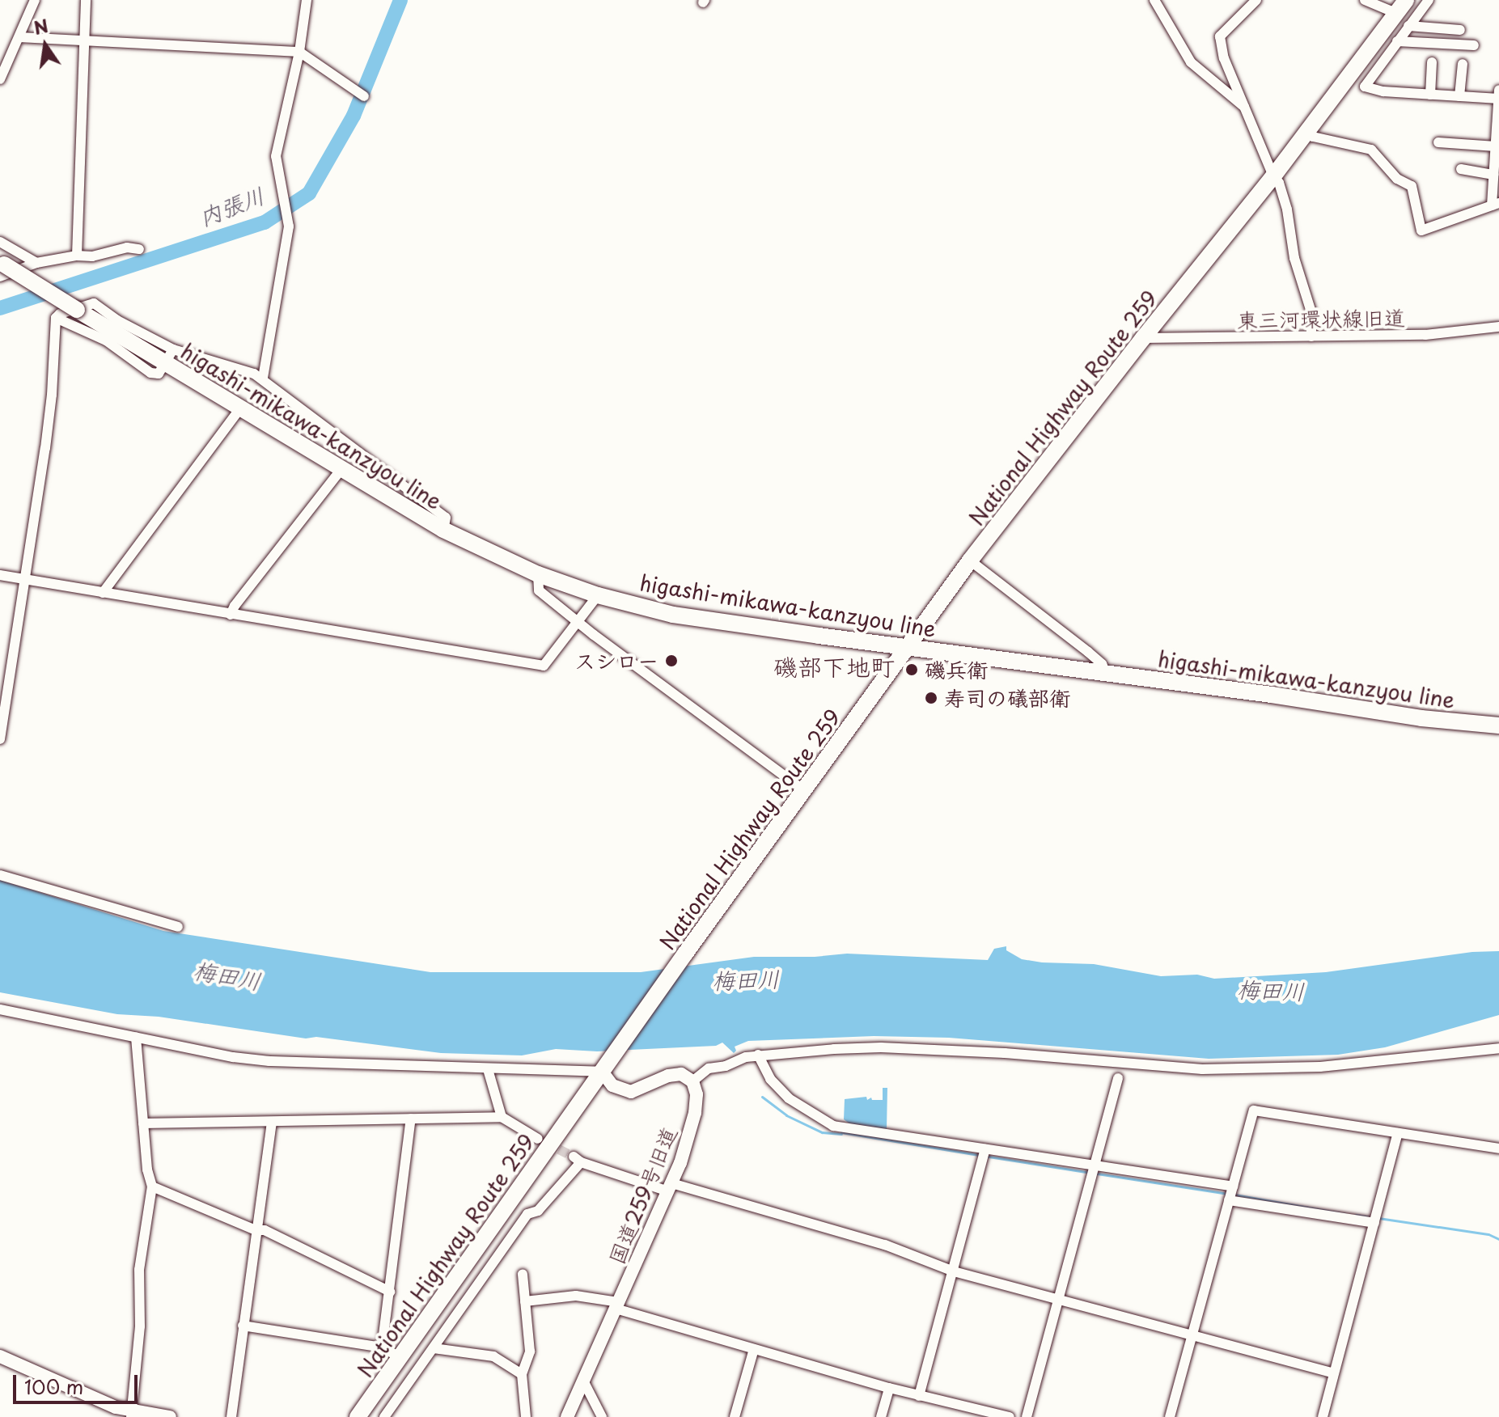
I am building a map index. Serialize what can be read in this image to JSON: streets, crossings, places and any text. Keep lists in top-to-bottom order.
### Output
{
  "streets": {
    "main road": ["National Highway Route 259", "higashi-mikawa-kanzyou line"],
    "street": ["東三河環状線旧道", "国道259号旧道"]
  },
  "crossings": [
    ["東三河環状線旧道", "National Highway Route 259"],
    ["National Highway Route 259", "higashi-mikawa-kanzyou line"]
  ],
  "districts": ["磯部下地町"],
  "water": ["内張川", "梅田川"],
  "places": ["スシロー", "磯兵衛", "寿司の礒部衛"],
  "scale_bar": "100 m",
  "north": "top"
}
